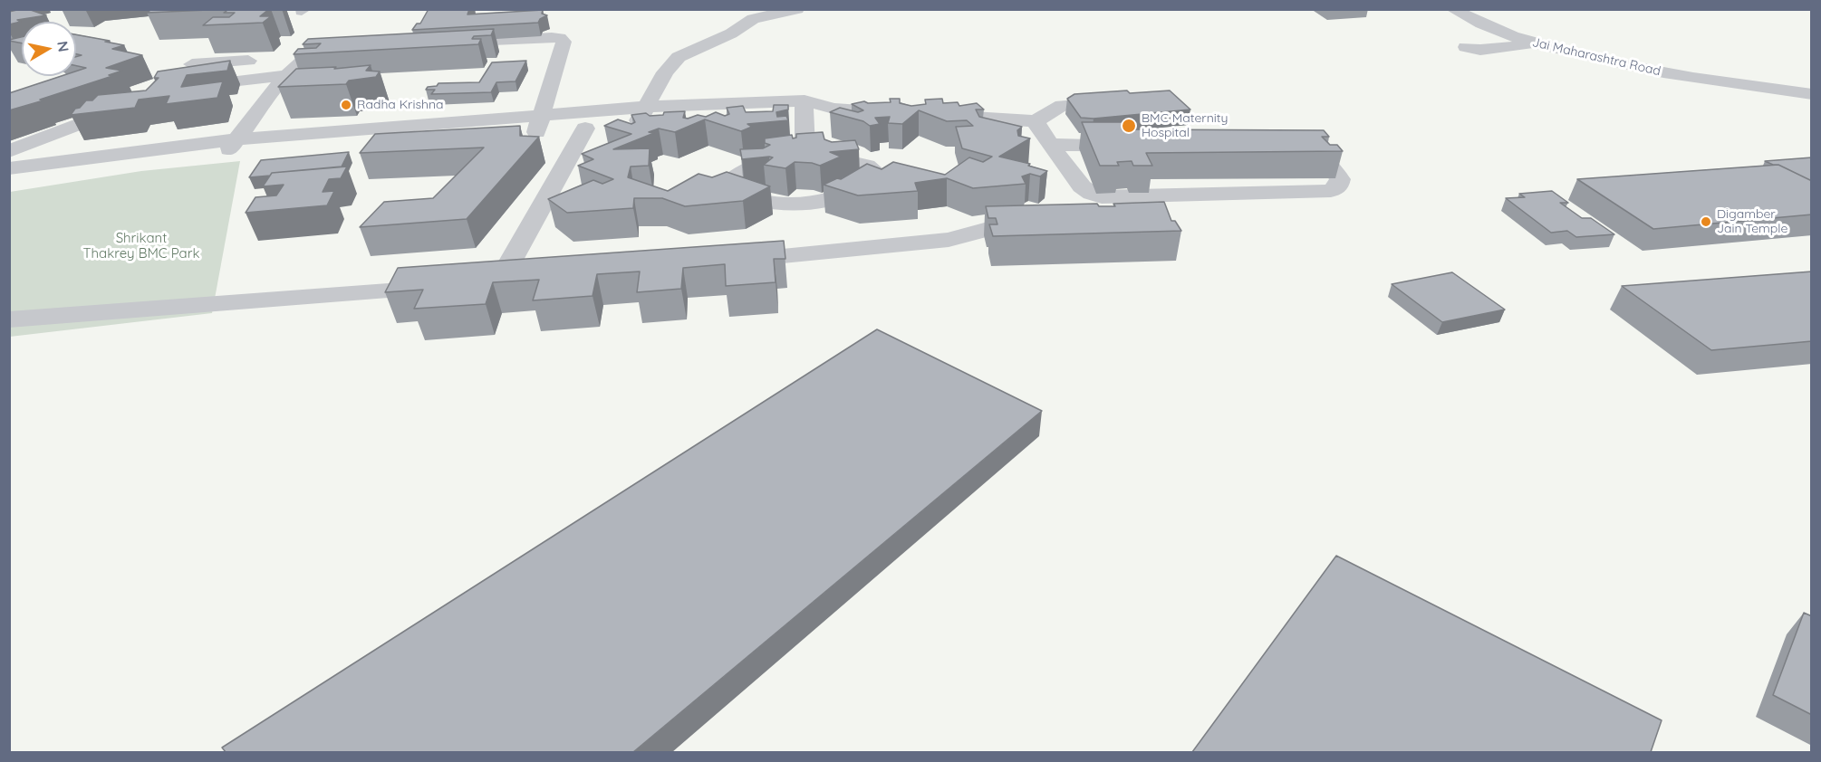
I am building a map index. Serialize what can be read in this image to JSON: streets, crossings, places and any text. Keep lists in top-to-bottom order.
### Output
{
  "streets": {
    "street": ["Jai Maharashtra Road"]
  },
  "parks": ["Shrikant Thakrey BMC Park"],
  "places": ["Radha Krishna", "BMC Maternity Hospital", "Digamber Jain Temple"],
  "north": "right"
}
